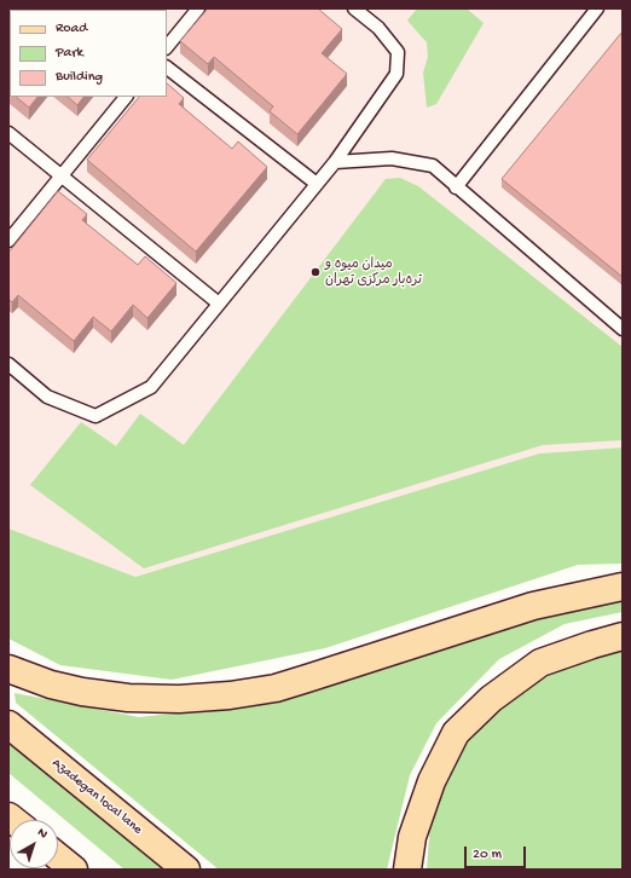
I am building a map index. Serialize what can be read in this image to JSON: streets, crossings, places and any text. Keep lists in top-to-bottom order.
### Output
{
  "streets": {
    "main road": ["Azadegan local lane"]
  },
  "places": ["میدان میوه و تره‌بار مرکزی تهران"],
  "legend": ["Road", "Park", "Building"],
  "scale_bar": "20 m",
  "north": "top right"
}
